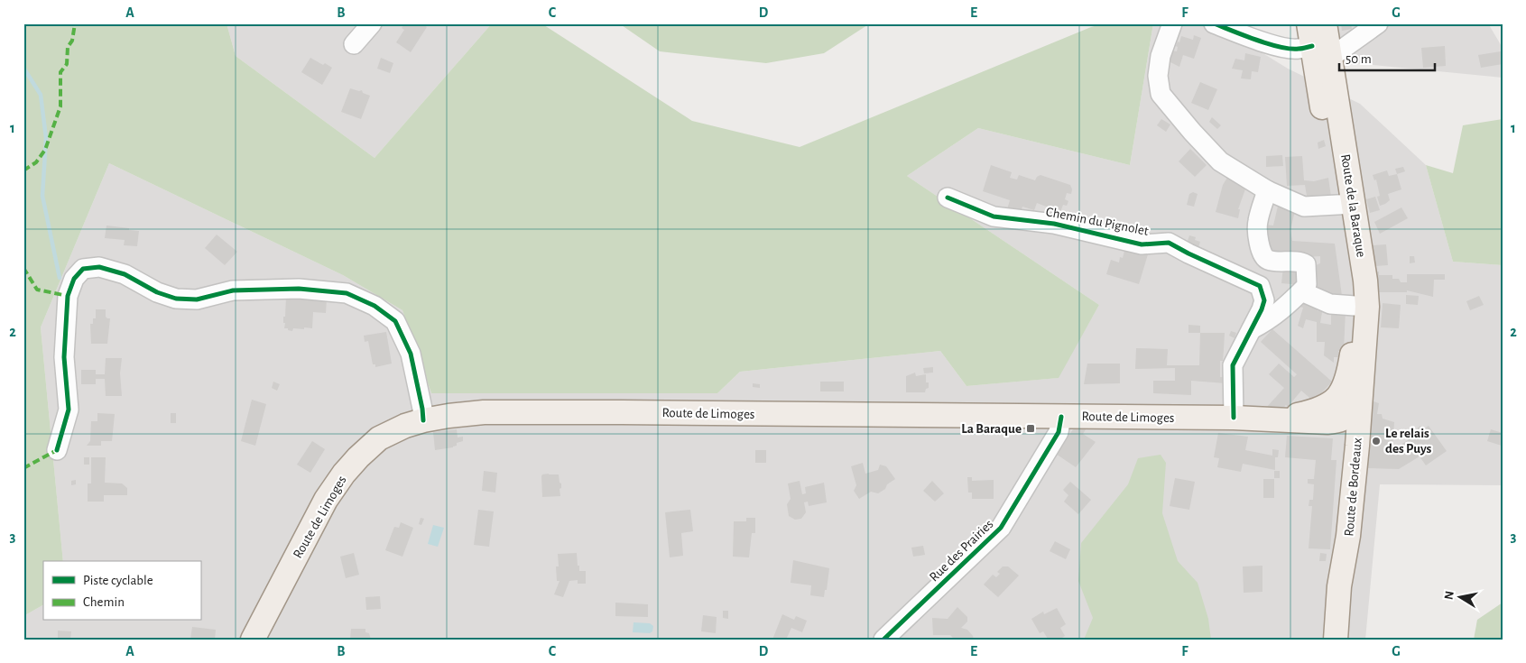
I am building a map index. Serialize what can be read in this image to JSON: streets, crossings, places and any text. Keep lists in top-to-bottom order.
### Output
{
  "streets": {
    "main road": ["Route de la Baraque", "Route de Limoges", "Route de Bordeaux"],
    "street": ["Chemin du Pignolet", "Rue des Prairies"]
  },
  "crossings": [
    ["Route de la Baraque", "Route de Bordeaux"],
    ["Chemin du Pignolet", "Route de Limoges"],
    ["Route de Limoges", "Rue des Prairies"]
  ],
  "places": {
    "transit": ["La Baraque"],
    "other": ["Le relais des Puys"]
  },
  "legend": ["Piste cyclable", "Chemin"],
  "scale_bar": "50 m",
  "north": "left",
  "grid": {
    "columns": [
      "A",
      "B",
      "C",
      "D",
      "E",
      "F",
      "G"
    ],
    "rows": ["1", "2", "3"]
  }
}
